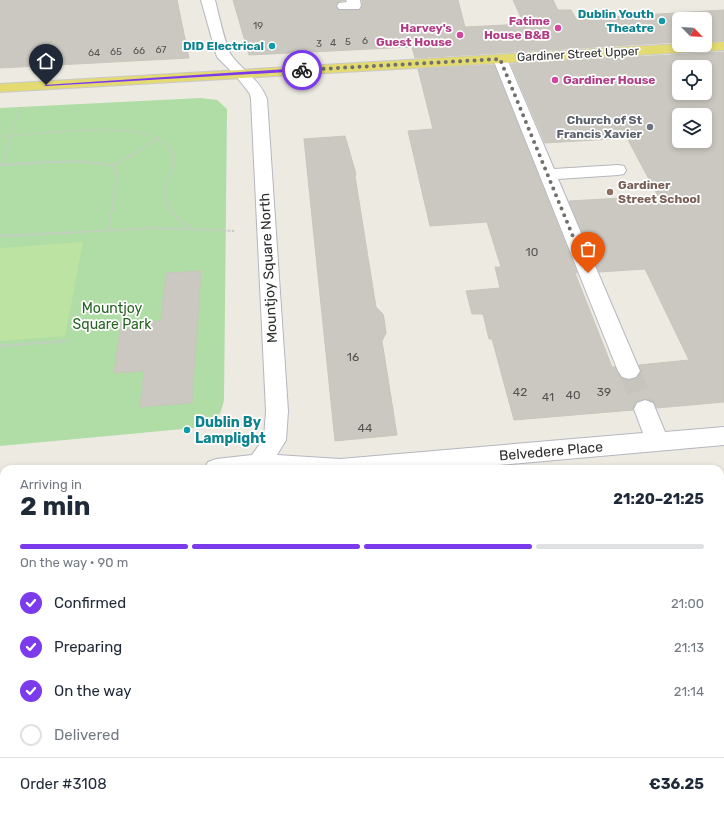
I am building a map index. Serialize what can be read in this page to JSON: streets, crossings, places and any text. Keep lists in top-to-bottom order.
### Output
{
  "streets": {
    "main road": ["Gardiner Street Upper"],
    "street": ["Mountjoy Square North", "Belvedere Place"]
  },
  "crossings": [
    ["Gardiner Street Upper", "Mountjoy Square North"]
  ],
  "parks": ["Mountjoy Square Park"],
  "places": [
    "Dublin Youth Theatre",
    "Fatime House B&B",
    "Harvey's Guest House",
    "DID Electrical",
    "Gardiner House",
    "Church of St Francis Xavier",
    "Gardiner Street School",
    "Dublin By Lamplight"
  ],
  "house_numbers": [
    "19",
    "6",
    "5",
    "4",
    "3",
    "67",
    "66",
    "65",
    "64",
    "10",
    "16",
    "42",
    "39",
    "40",
    "41",
    "44"
  ],
  "north": "bottom right",
  "page": {
    "heading": ["2 min", "Arriving in", "21:20–21:25"],
    "panel": ["Order #3108", "€36.25"],
    "bar": "On the way · 90 m",
    "list": [
      ["Confirmed", "21:00"],
      ["Preparing", "21:13"],
      ["On the way", "21:14"],
      "Delivered"
    ]
  }
}
